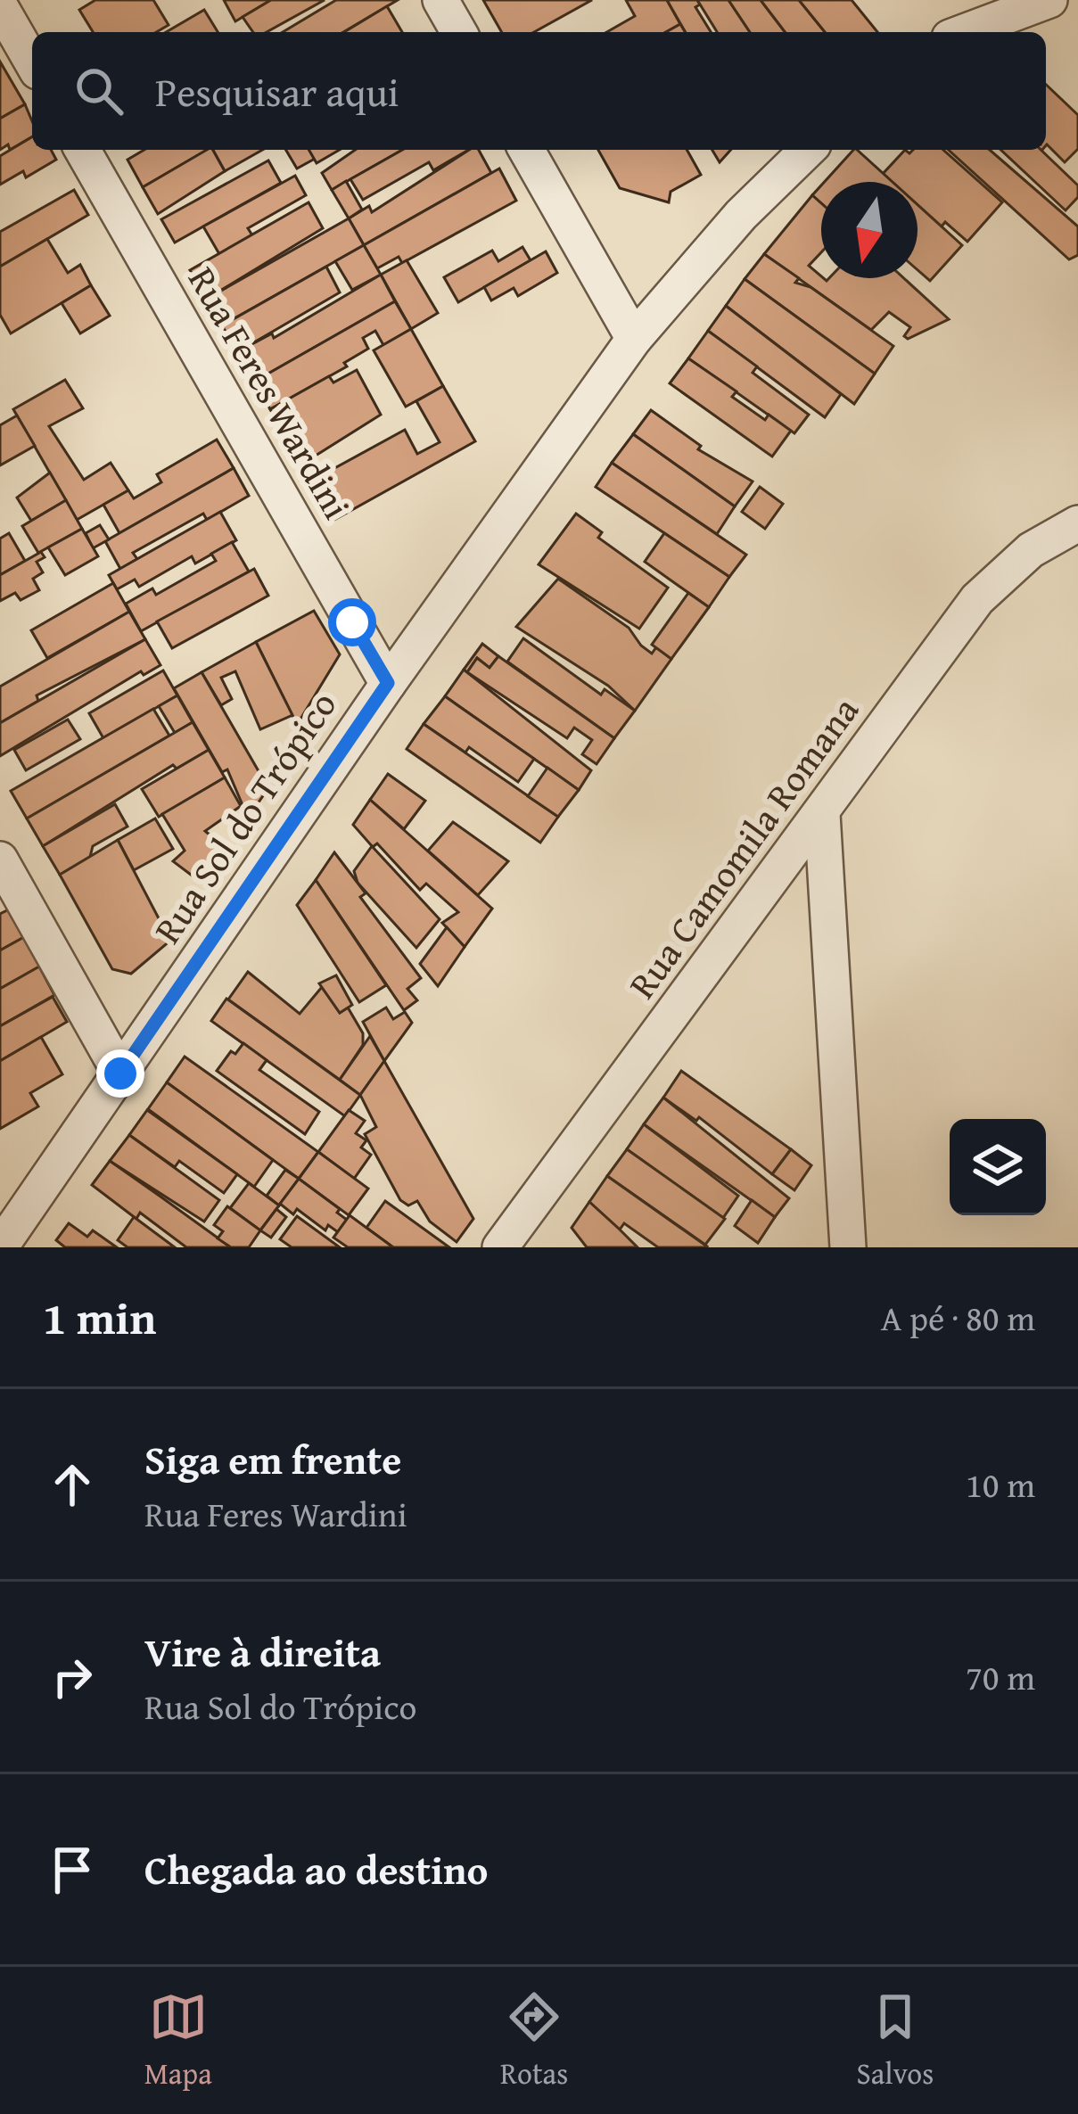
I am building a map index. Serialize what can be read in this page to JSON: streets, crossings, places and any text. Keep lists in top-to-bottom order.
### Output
{
  "streets": {
    "street": ["Rua Feres Wardini", "Rua Sol do Trópico", "Rua Camomila Romana"]
  },
  "crossings": [
    ["Rua Feres Wardini", "Rua Sol do Trópico"]
  ],
  "north": "bottom",
  "page": {
    "search": "Pesquisar aqui",
    "heading": ["1 min", "A pé · 80 m"],
    "list": [
      ["Siga em frente", "Rua Feres Wardini", "10 m"],
      ["Vire à direita", "Rua Sol do Trópico", "70 m"],
      "Chegada ao destino"
    ],
    "nav": ["Mapa", "Rotas", "Salvos"]
  }
}
